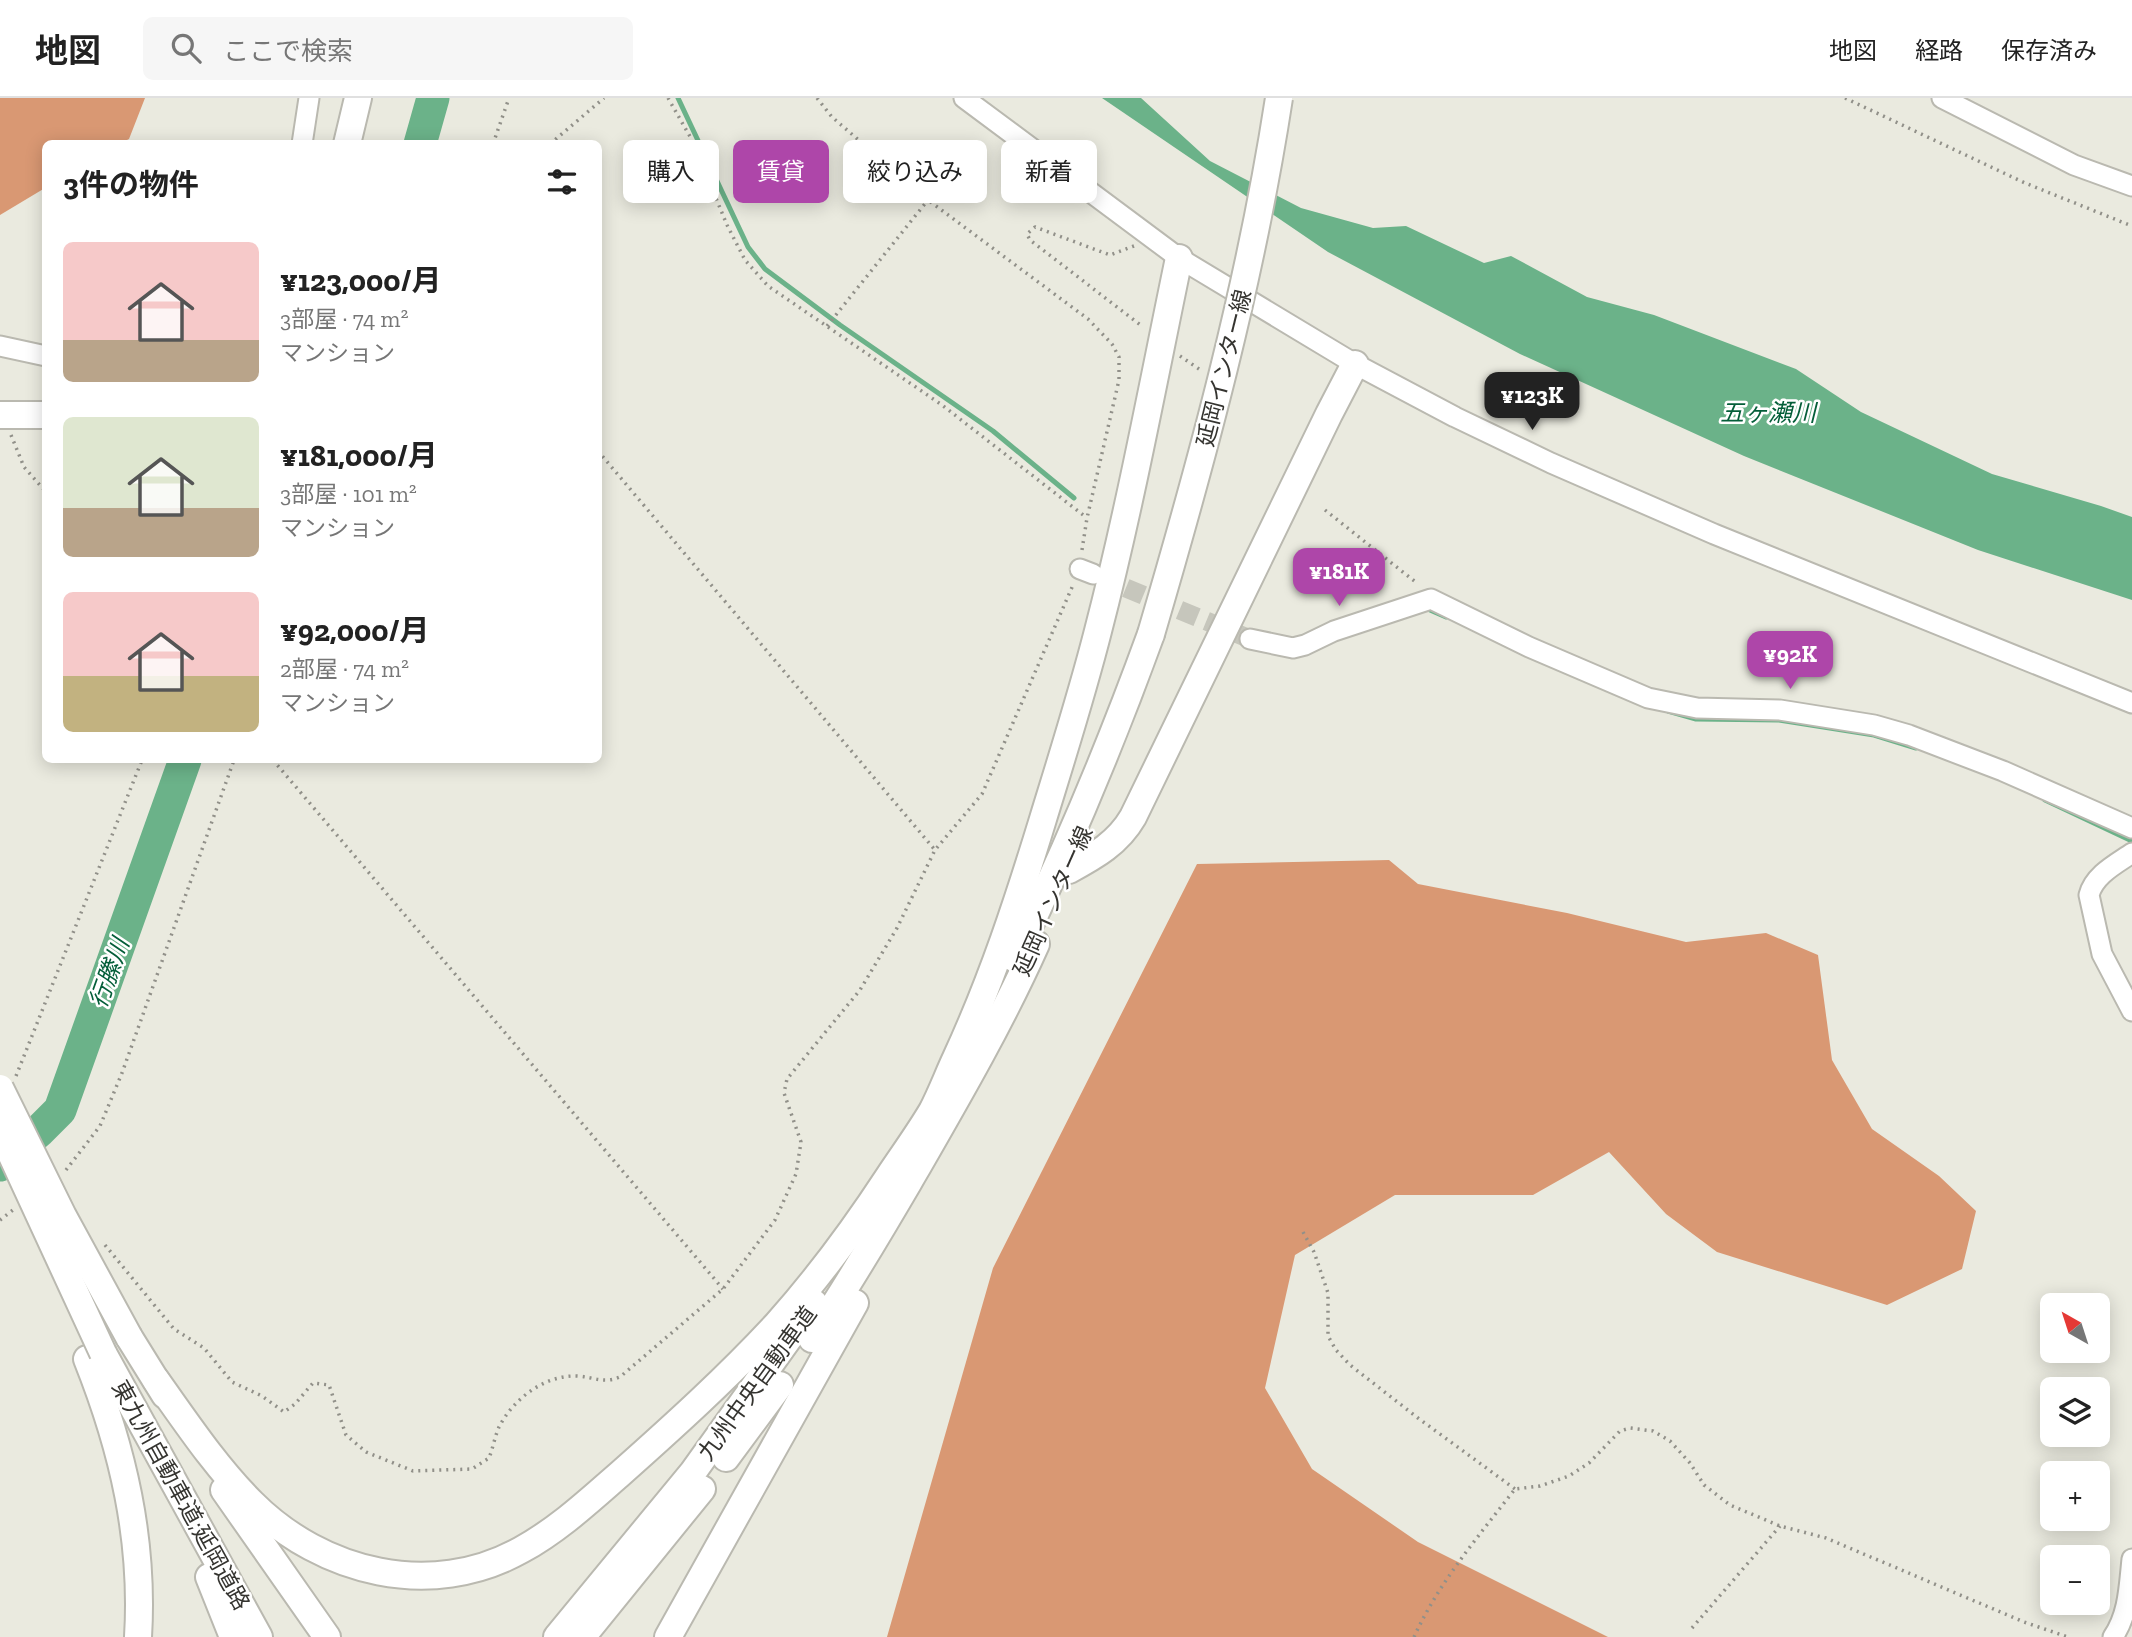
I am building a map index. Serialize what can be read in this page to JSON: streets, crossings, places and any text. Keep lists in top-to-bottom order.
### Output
{
  "streets": {
    "highway": ["延岡インター線", "九州中央自動車道", "東九州自動車道;延岡道路"]
  },
  "crossings": [
    ["延岡インター線", "九州中央自動車道"]
  ],
  "water": ["五ヶ瀬川", "行縢川"],
  "north": "top left",
  "page": {
    "header": "地図",
    "search": "ここで検索",
    "nav": ["地図", "経路", "保存済み"],
    "chip": [
      "購入",
      "賃貸",
      "絞り込み",
      "新着"
    ],
    "heading": "3件の物件",
    "list": [
      {
        "name": "¥123,000/月",
        "note": "3部屋 · 74 m² · マンション"
      },
      {
        "name": "¥181,000/月",
        "note": "3部屋 · 101 m² · マンション"
      },
      {
        "name": "¥92,000/月",
        "note": "2部屋 · 74 m² · マンション"
      }
    ],
    "price": ["¥123K", "¥181K", "¥92K"],
    "map_buttons": ["+", "−"]
  }
}
